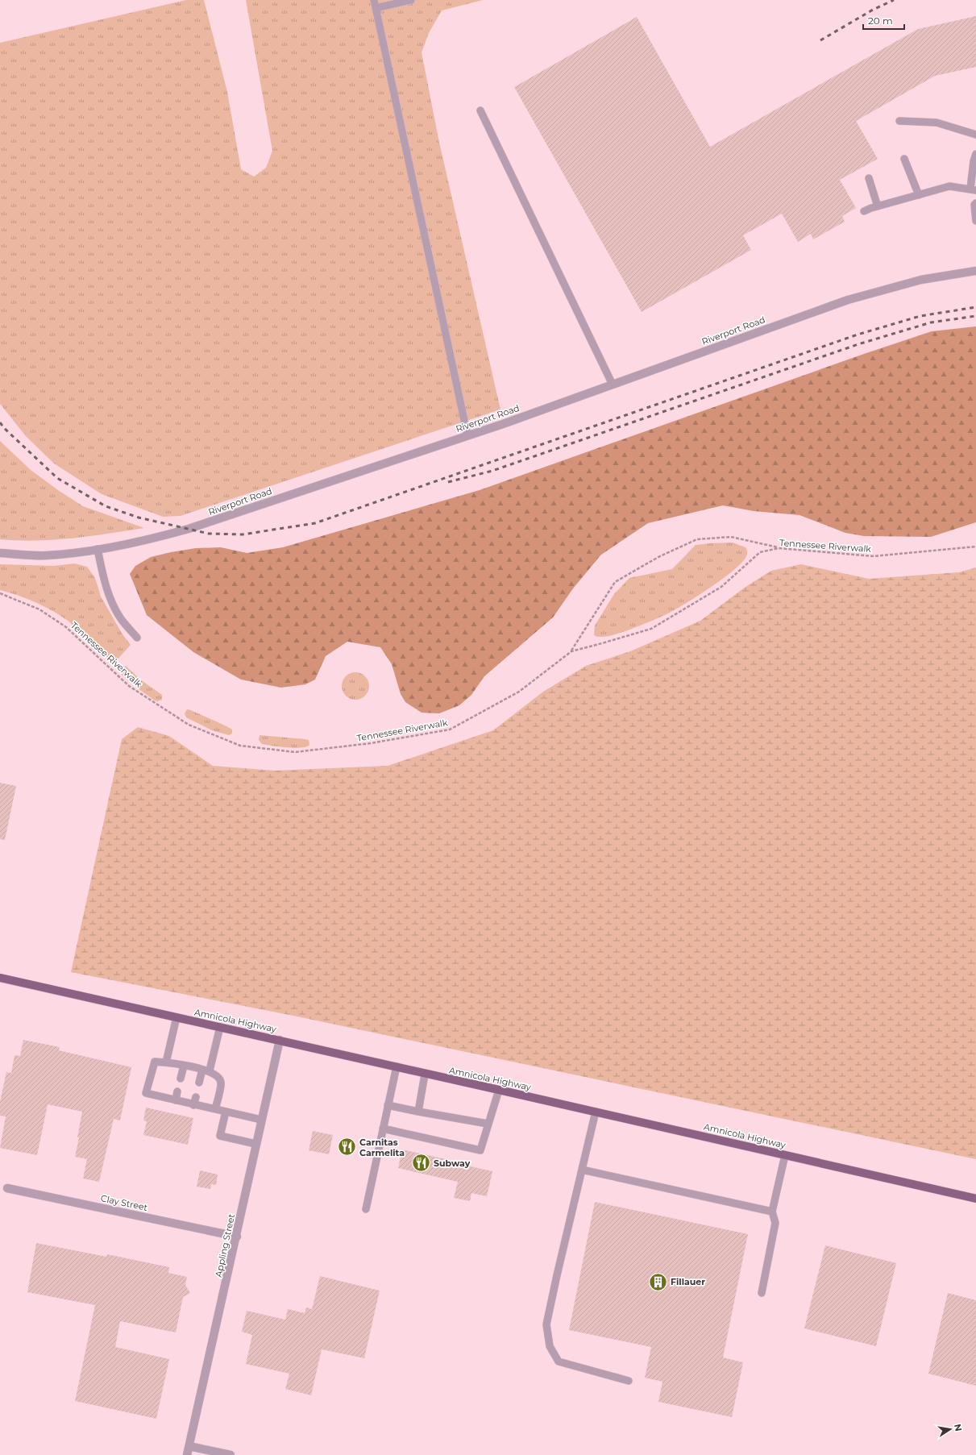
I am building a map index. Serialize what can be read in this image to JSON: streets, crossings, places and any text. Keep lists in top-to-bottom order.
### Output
{
  "streets": {
    "main road": ["Amnicola Highway"],
    "street": ["Riverport Road", "Clay Street", "Appling Street"],
    "path": ["Tennessee Riverwalk"]
  },
  "crossings": [
    ["Amnicola Highway", "Appling Street"],
    ["Clay Street", "Appling Street"]
  ],
  "places": {
    "restaurant": ["Carnitas Carmelita", "Subway"],
    "building": ["Fillauer"]
  },
  "scale_bar": "20 m",
  "north": "right"
}
